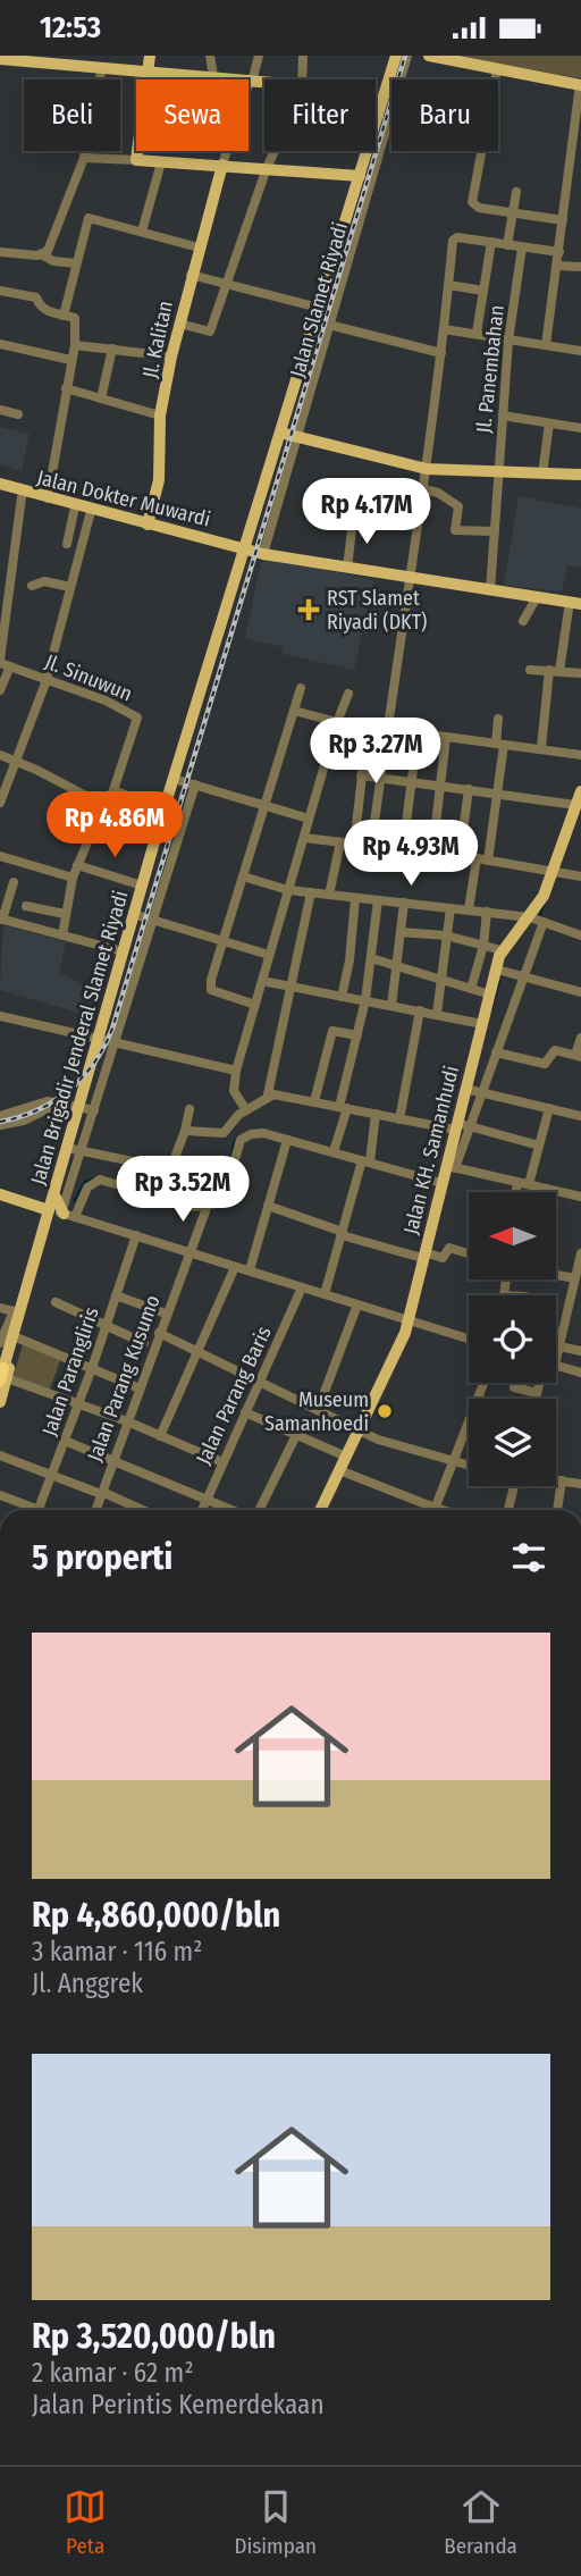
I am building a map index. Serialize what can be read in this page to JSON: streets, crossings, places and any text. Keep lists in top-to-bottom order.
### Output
{
  "streets": {
    "main road": [
      "Jl. Kalitan",
      "Jalan Dokter Muwardi",
      "Jalan Brigadir Jenderal Slamet Riyadi",
      "Jalan KH. Samanhudi"
    ],
    "street": [
      "Jalan Slamet Riyadi",
      "Jl. Panembahan",
      "Jl. Sinuwun",
      "Jalan Parangliris",
      "Jalan Parang Kusumo",
      "Jalan Parang Baris"
    ]
  },
  "crossings": [
    ["Jl. Kalitan", "Jalan Dokter Muwardi"],
    ["Jalan Dokter Muwardi", "Jalan Brigadir Jenderal Slamet Riyadi"]
  ],
  "places": {
    "health": ["RST Slamet Riyadi (DKT)"],
    "other": ["Museum Samanhoedi"]
  },
  "north": "left",
  "page": {
    "status": "12:53",
    "chip": [
      "Beli",
      "Sewa",
      "Filter",
      "Baru"
    ],
    "price": [
      "Rp 4.17M",
      "Rp 3.27M",
      "Rp 4.86M",
      "Rp 4.93M",
      "Rp 3.52M"
    ],
    "heading": "5 properti",
    "list": [
      {
        "name": "Rp 4,860,000/bln",
        "note": "3 kamar · 116 m² · Jl. Anggrek"
      },
      {
        "name": "Rp 3,520,000/bln",
        "note": "2 kamar · 62 m² · Jalan Perintis Kemerdekaan"
      }
    ],
    "tabs": ["Peta", "Disimpan", "Beranda"]
  }
}
